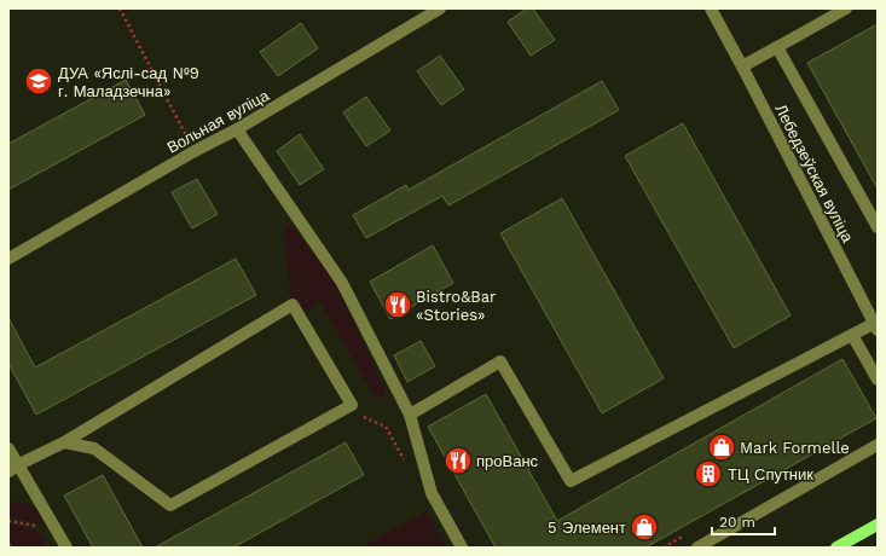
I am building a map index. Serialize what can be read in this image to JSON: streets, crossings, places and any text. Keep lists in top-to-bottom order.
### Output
{
  "streets": {
    "street": ["Вольная вуліца", "Лебедзеўская вуліца"]
  },
  "places": {
    "school or university": ["ДУА «Яслі-сад №9 г. Маладзечна»"],
    "restaurant": ["Bistro&Bar «Stories»", "проВанс"],
    "shop": ["Mark Formelle", "5 Элемент"],
    "building": ["ТЦ Спутник"]
  },
  "scale_bar": "20 m"
}
